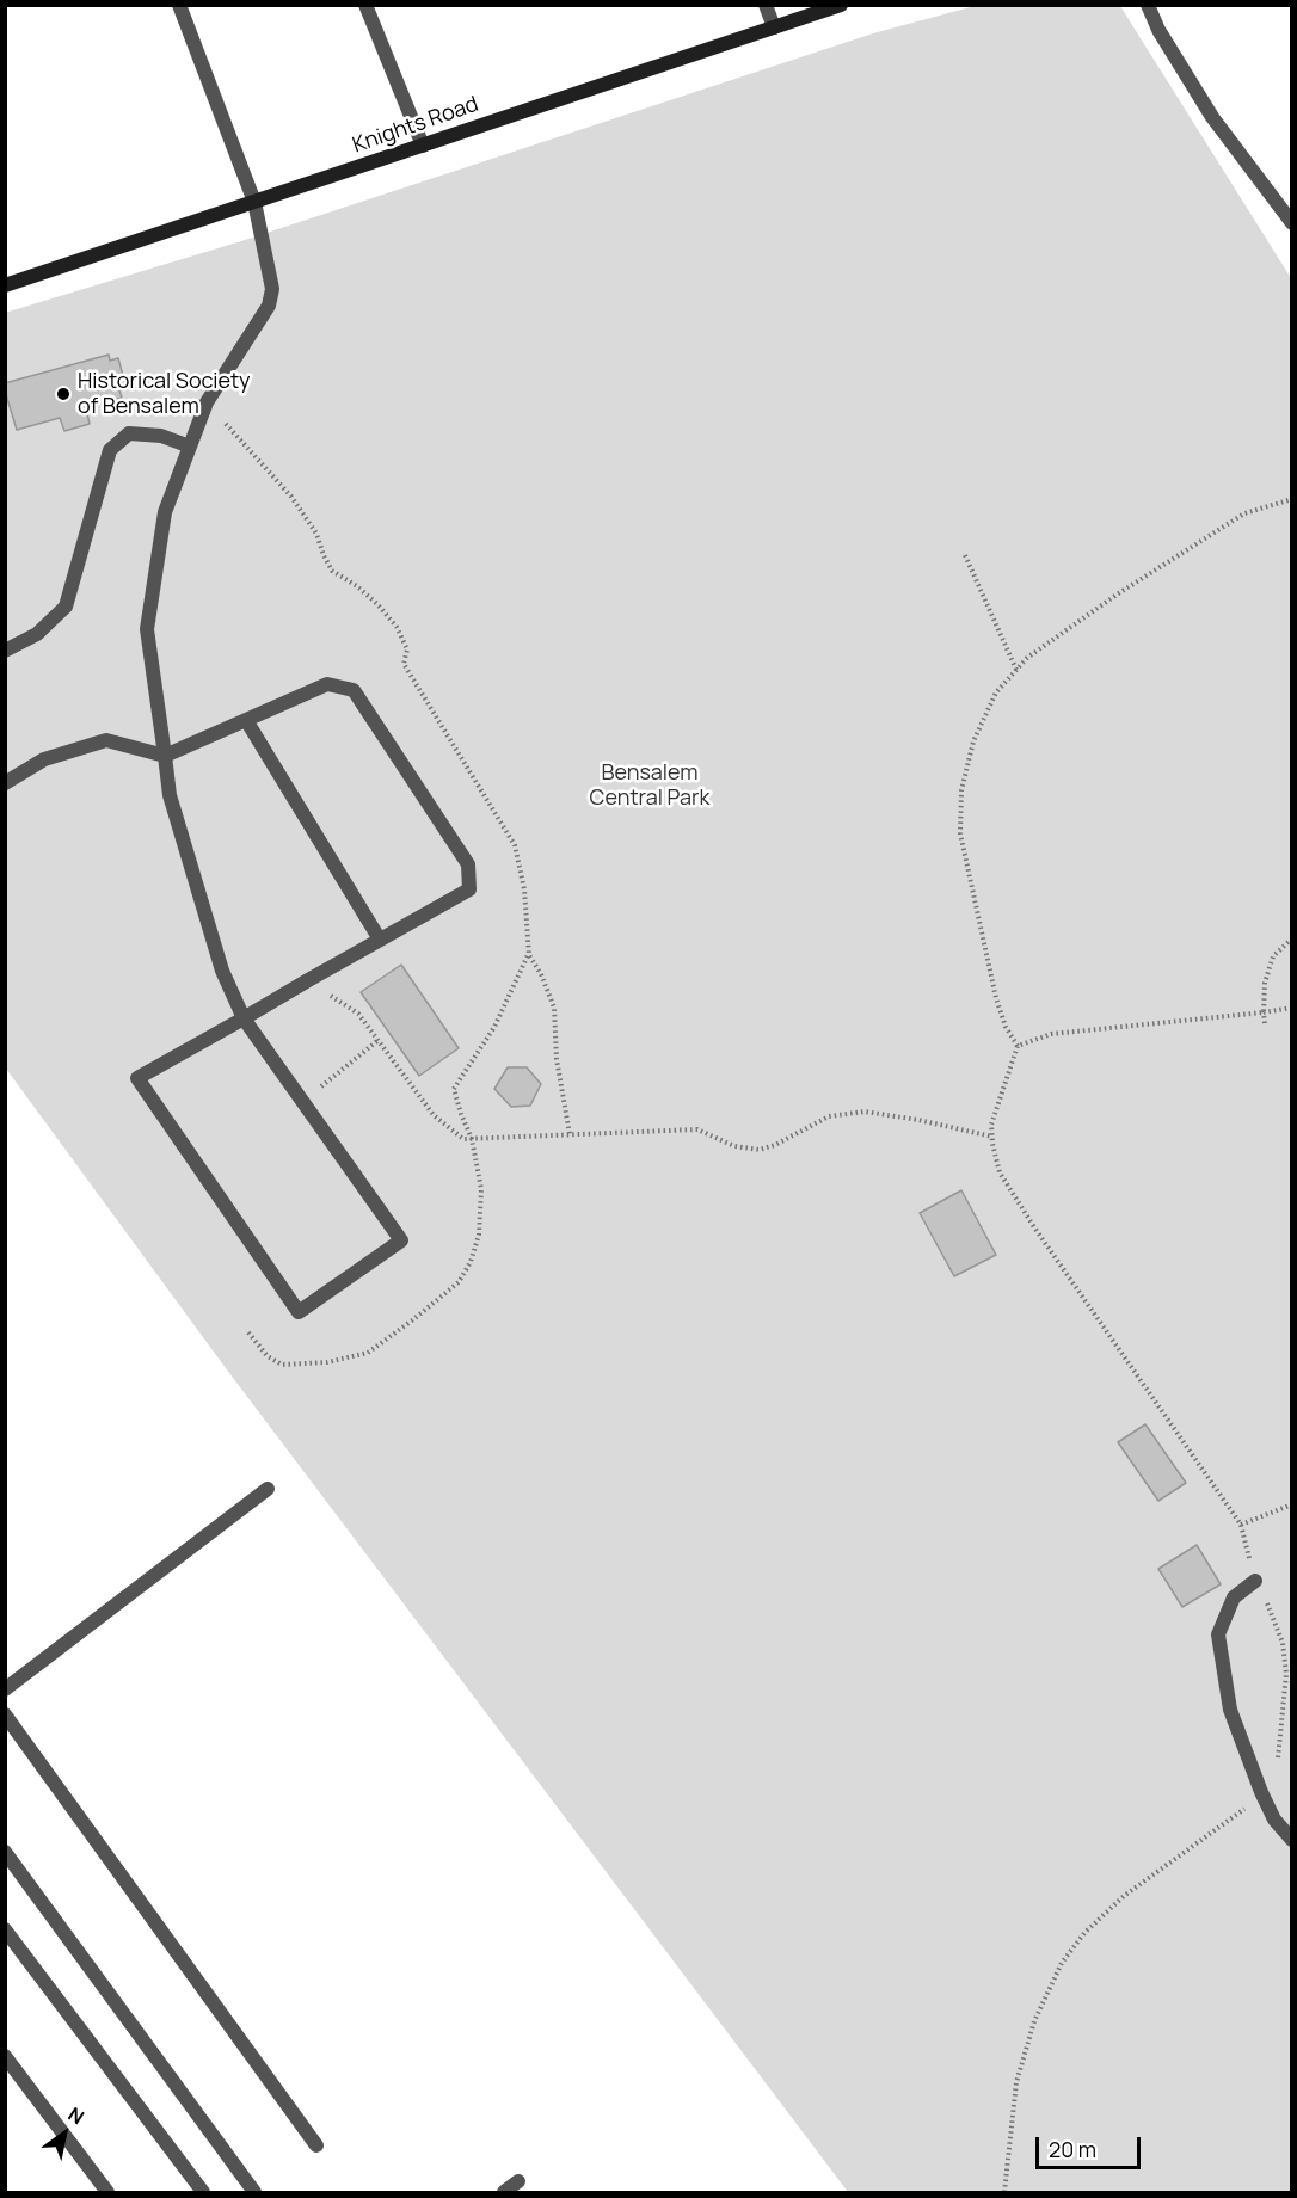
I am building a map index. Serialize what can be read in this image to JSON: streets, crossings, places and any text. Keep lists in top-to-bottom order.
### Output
{
  "streets": {
    "main road": ["Knights Road"]
  },
  "parks": ["Bensalem Central Park"],
  "places": ["Historical Society of Bensalem"],
  "scale_bar": "20 m",
  "north": "top right"
}
